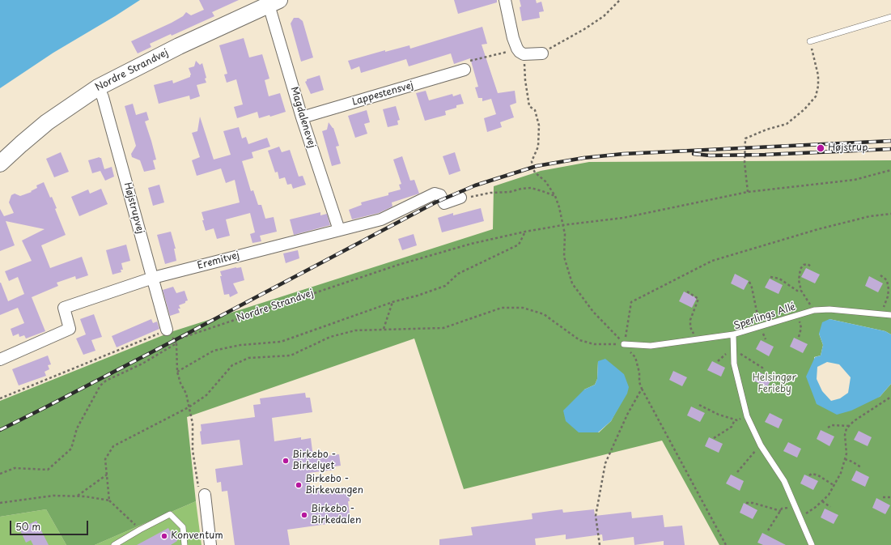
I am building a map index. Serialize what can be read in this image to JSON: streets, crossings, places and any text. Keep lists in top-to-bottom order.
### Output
{
  "streets": {
    "main road": ["Nordre Strandvej"],
    "street": [
      "Lappestensvej",
      "Magdalenevej",
      "Højstrupvej",
      "Eremitvej"
    ],
    "lane": ["Sperlings Allé"]
  },
  "crossings": [
    ["Nordre Strandvej", "Magdalenevej"],
    ["Nordre Strandvej", "Højstrupvej"],
    ["Lappestensvej", "Magdalenevej"],
    ["Magdalenevej", "Eremitvej"],
    ["Højstrupvej", "Eremitvej"]
  ],
  "parks": ["Helsingør Ferieby"],
  "places": [
    "Højstrup",
    "Birkebo - Birkelyet",
    "Birkebo - Birkevangen",
    "Birkebo - Birkedalen",
    "Konventum"
  ],
  "scale_bar": "50 m"
}
